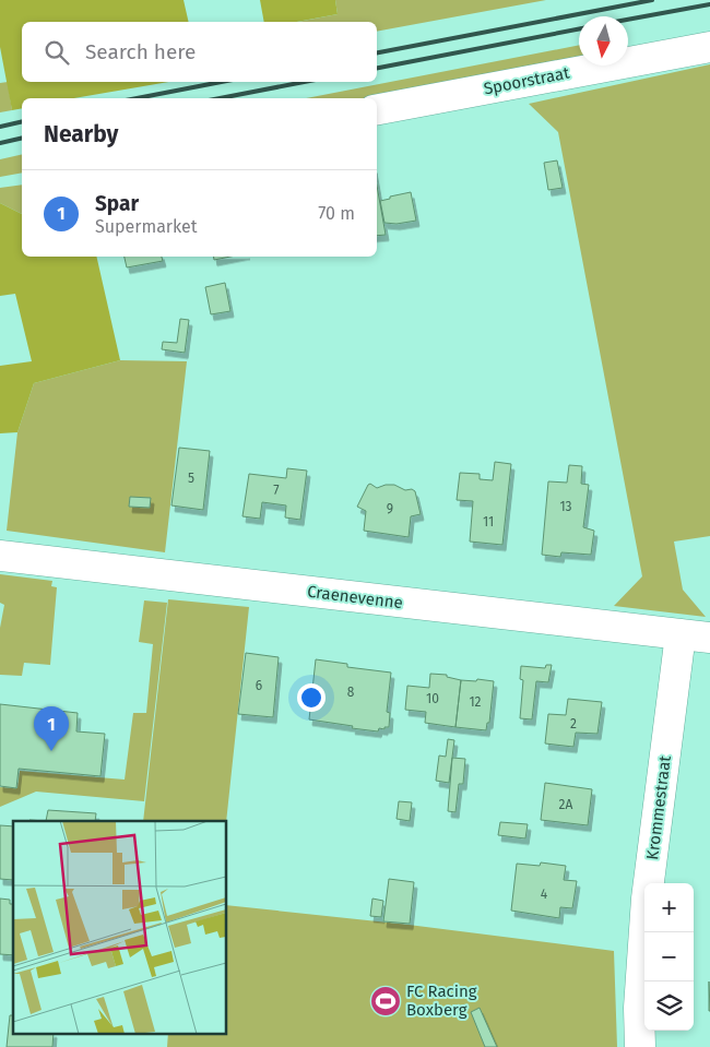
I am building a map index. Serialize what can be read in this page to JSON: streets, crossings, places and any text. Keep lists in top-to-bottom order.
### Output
{
  "streets": {
    "street": ["Spoorstraat", "Craenevenne", "Krommestraat"]
  },
  "crossings": [
    ["Craenevenne", "Krommestraat"]
  ],
  "places": {
    "sports": ["FC Racing Boxberg"]
  },
  "house_numbers": [
    "5",
    "7",
    "13",
    "9",
    "11",
    "6",
    "8",
    "10",
    "12",
    "2",
    "2A",
    "4"
  ],
  "north": "bottom",
  "page": {
    "search": "Search here",
    "heading": "Nearby",
    "list": [
      {
        "mark": "1",
        "name": "Spar",
        "note": "Supermarket",
        "value": "70 m"
      }
    ],
    "pins": "1",
    "map_buttons": ["+", "−"]
  }
}
